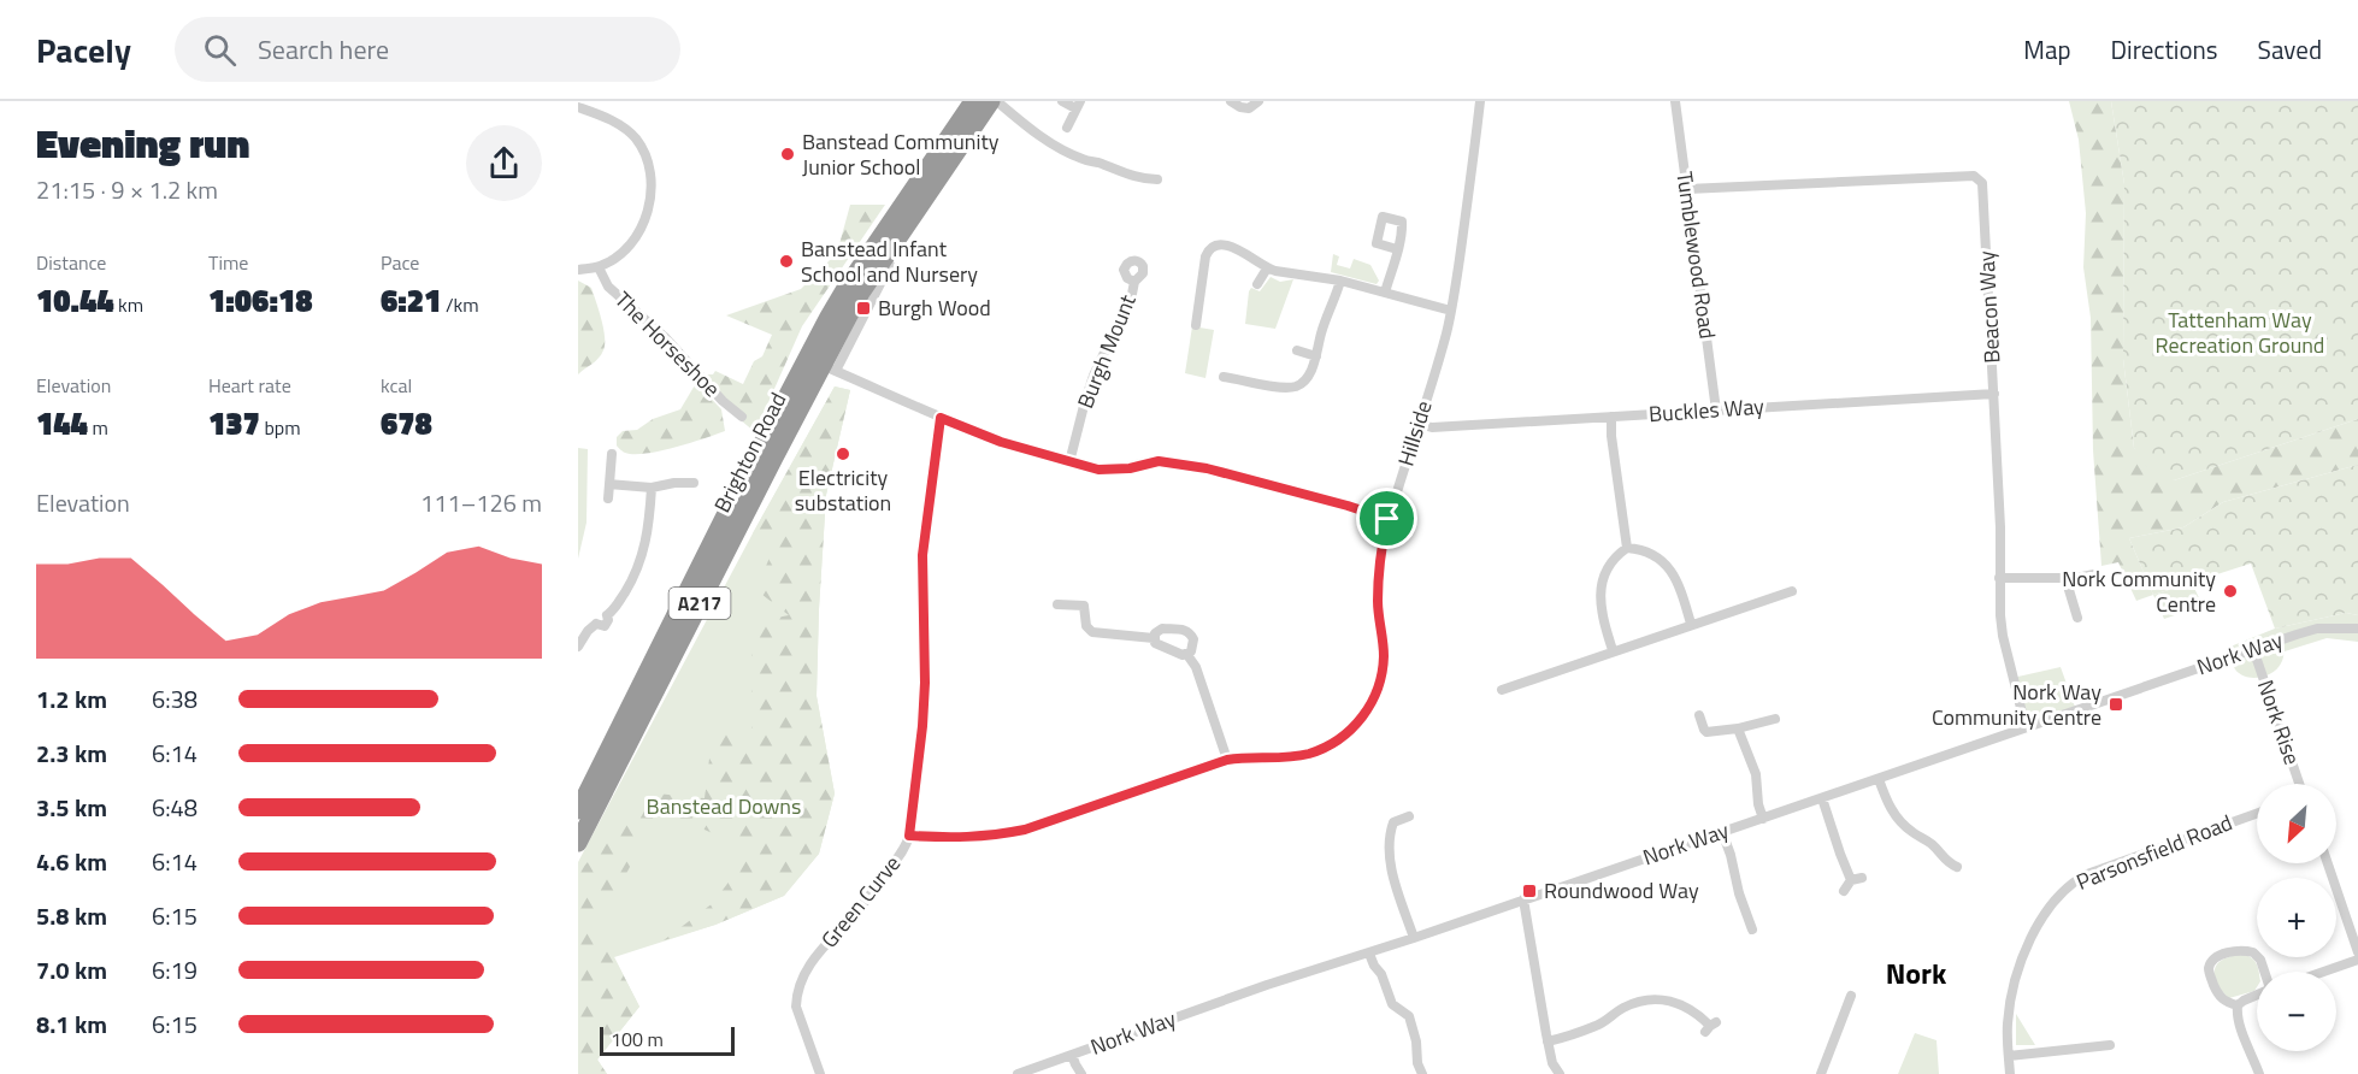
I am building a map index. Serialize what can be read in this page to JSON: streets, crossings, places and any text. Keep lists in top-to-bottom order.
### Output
{
  "streets": {
    "highway": ["Brighton Road", "A217"],
    "street": [
      "Tumblewood Road",
      "Beacon Way",
      "The Horseshoe",
      "Burgh Mount",
      "Buckles Way",
      "Hillside",
      "Nork Way",
      "Nork Rise",
      "Parsonsfield Road",
      "Green Curve"
    ]
  },
  "crossings": [
    ["Tumblewood Road", "Beacon Way"],
    ["Tumblewood Road", "Buckles Way"],
    ["Beacon Way", "Buckles Way"],
    ["Beacon Way", "Nork Way"],
    ["Buckles Way", "Hillside"],
    ["Hillside", "Green Curve"],
    ["Nork Way", "Nork Rise"]
  ],
  "districts": ["Nork"],
  "parks": ["Tattenham Way Recreation Ground", "Banstead Downs"],
  "places": {
    "other": [
      "Banstead Community Junior School",
      "Banstead Infant School and Nursery",
      "Electricity substation",
      "Nork Community Centre"
    ],
    "transit": ["Burgh Wood", "Nork Way Community Centre", "Roundwood Way"]
  },
  "scale_bar": "100 m",
  "north": "bottom left",
  "page": {
    "header": "Pacely",
    "search": "Search here",
    "nav": ["Map", "Directions", "Saved"],
    "heading": ["Evening run", "21:15 · 9 × 1.2 km"],
    "stats": [
      ["Distance", "10.44 km"],
      ["Time", "1:06:18"],
      ["Pace", "6:21 /km"],
      ["Elevation", "144 m"],
      ["Heart rate", "137 bpm"],
      ["kcal", "678"]
    ],
    "chart": ["Elevation", "111–126 m"],
    "list": [
      {
        "name": "1.2 km",
        "note": "6:38"
      },
      {
        "name": "2.3 km",
        "note": "6:14"
      },
      {
        "name": "3.5 km",
        "note": "6:48"
      },
      {
        "name": "4.6 km",
        "note": "6:14"
      },
      {
        "name": "5.8 km",
        "note": "6:15"
      },
      {
        "name": "7.0 km",
        "note": "6:19"
      },
      {
        "name": "8.1 km",
        "note": "6:15"
      }
    ],
    "map_buttons": ["+", "−"],
    "scale": "100 m"
  }
}
